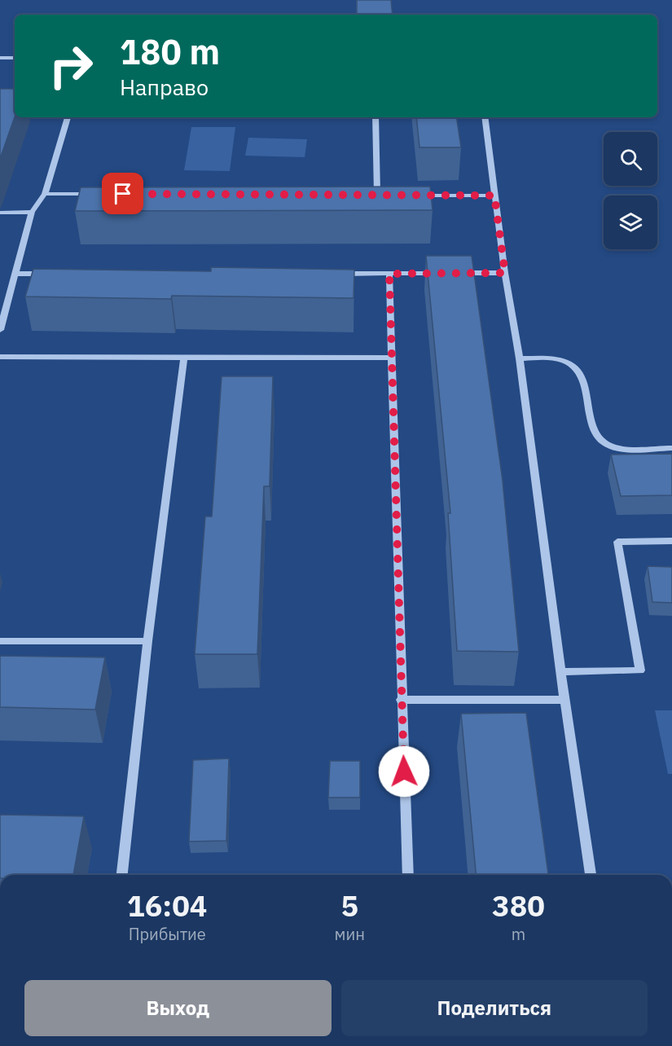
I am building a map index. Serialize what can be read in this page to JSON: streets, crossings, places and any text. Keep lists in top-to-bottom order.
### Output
{
  "page": {
    "turn": ["180 m", "Направо"],
    "eta": [
      "16:04",
      "Прибытие",
      "5",
      "мин",
      "380",
      "m"
    ],
    "buttons": ["Выход", "Поделиться"]
  }
}
